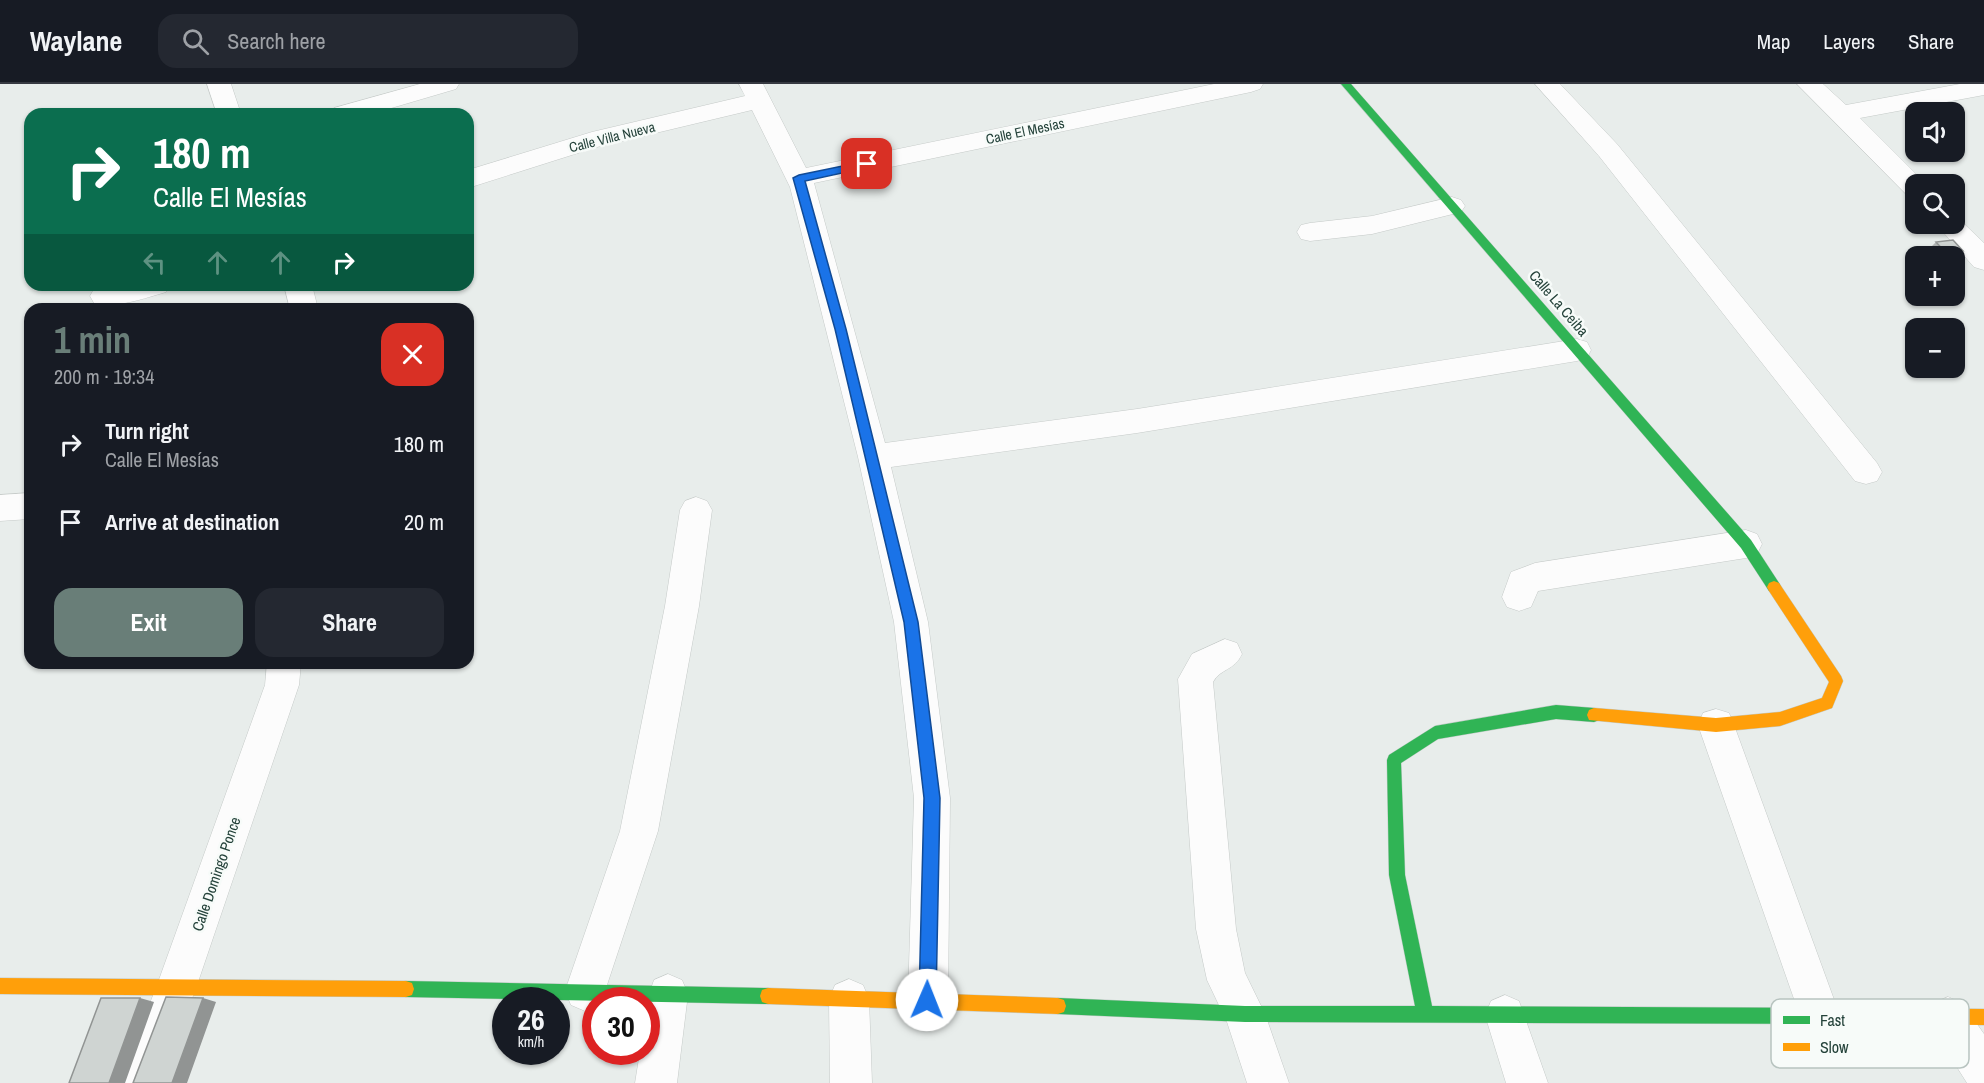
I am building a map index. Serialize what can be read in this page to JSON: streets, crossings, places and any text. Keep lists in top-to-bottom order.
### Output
{
  "streets": {
    "street": [
      "Calle El Mesías",
      "Calle Villa Nueva",
      "Calle La Ceiba",
      "Calle Domingo Ponce"
    ]
  },
  "legend": ["Fast", "Slow"],
  "page": {
    "header": "Waylane",
    "search": "Search here",
    "nav": ["Map", "Layers", "Share"],
    "map_buttons": ["+", "−"],
    "turn": ["180 m", "Calle El Mesías"],
    "heading": ["1 min", "200 m · 19:34"],
    "list": [
      {
        "name": "Turn right",
        "note": "Calle El Mesías",
        "value": "180 m"
      },
      {
        "name": "Arrive at destination",
        "value": "20 m"
      }
    ],
    "buttons": ["Exit", "Share"],
    "speed": "26 km/h",
    "limit": "30"
  }
}
